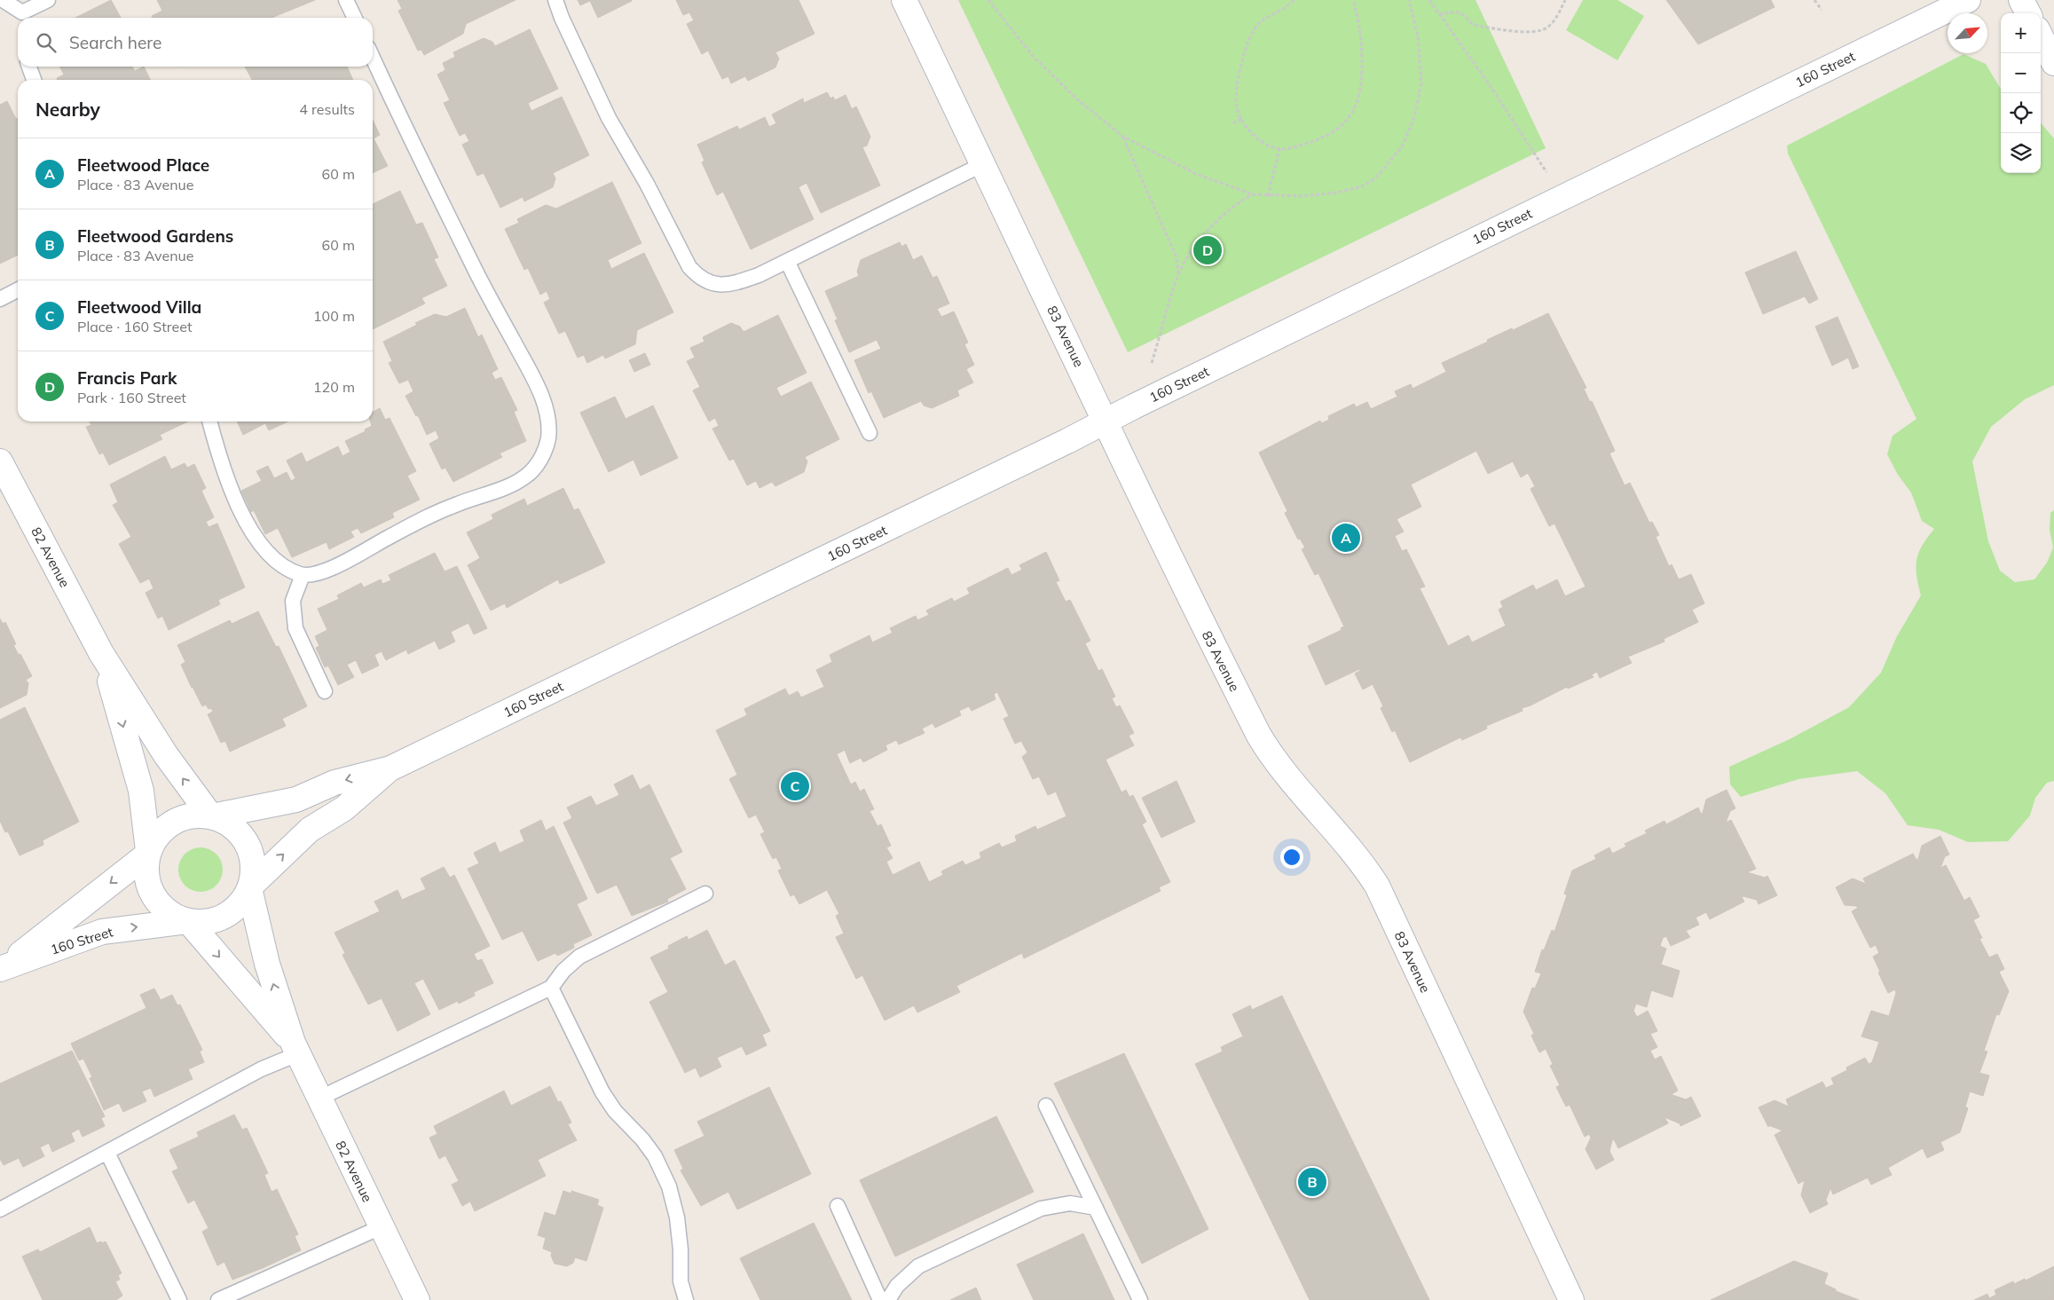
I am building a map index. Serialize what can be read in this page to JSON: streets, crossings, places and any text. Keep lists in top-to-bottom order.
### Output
{
  "streets": {
    "street": ["160 Street", "83 Avenue", "82 Avenue"]
  },
  "crossings": [
    ["160 Street", "83 Avenue"],
    ["160 Street", "82 Avenue"]
  ],
  "north": "top right",
  "page": {
    "map_buttons": ["+", "−"],
    "search": "Search here",
    "heading": ["Nearby", "4 results"],
    "list": [
      {
        "mark": "A",
        "name": "Fleetwood Place",
        "note": "Place · 83 Avenue",
        "value": "60 m"
      },
      {
        "mark": "B",
        "name": "Fleetwood Gardens",
        "note": "Place · 83 Avenue",
        "value": "60 m"
      },
      {
        "mark": "C",
        "name": "Fleetwood Villa",
        "note": "Place · 160 Street",
        "value": "100 m"
      },
      {
        "mark": "D",
        "name": "Francis Park",
        "note": "Park · 160 Street",
        "value": "120 m"
      }
    ],
    "pins": [
      "D",
      "A",
      "C",
      "B"
    ]
  }
}
